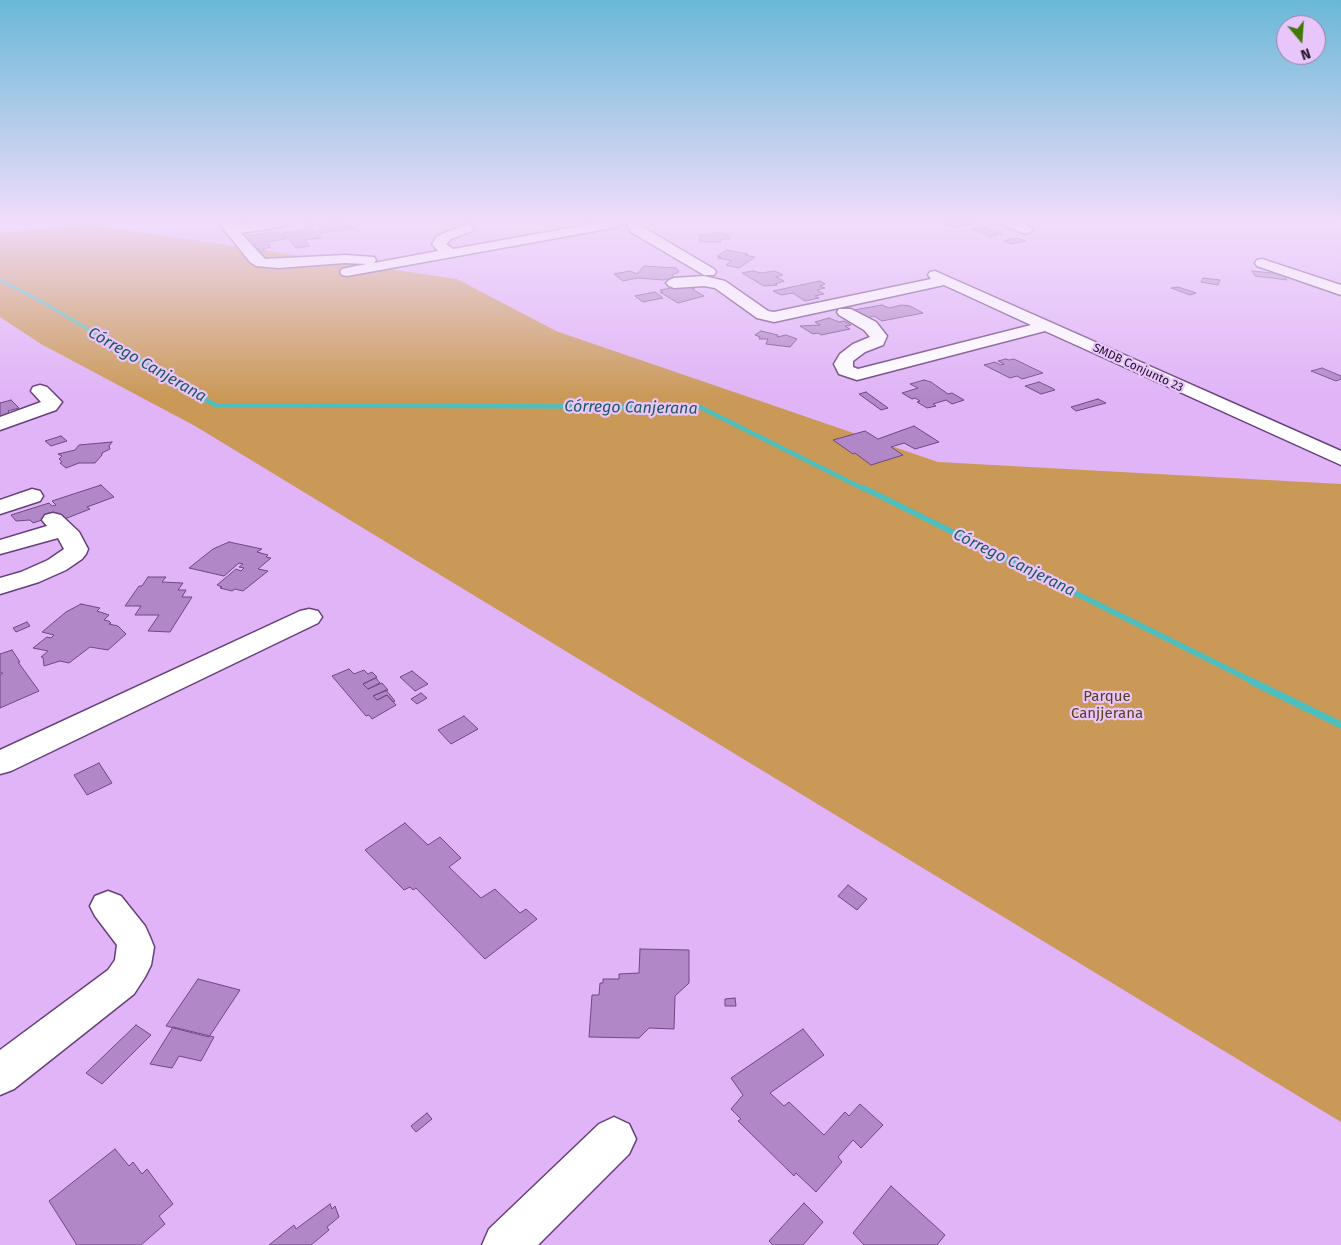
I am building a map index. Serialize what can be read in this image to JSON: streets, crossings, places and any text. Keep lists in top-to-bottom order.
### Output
{
  "streets": {
    "street": ["SMDB Conjunto 23"]
  },
  "water": ["Córrego Canjerana"],
  "parks": ["Parque Canjjerana"],
  "north": "bottom"
}
